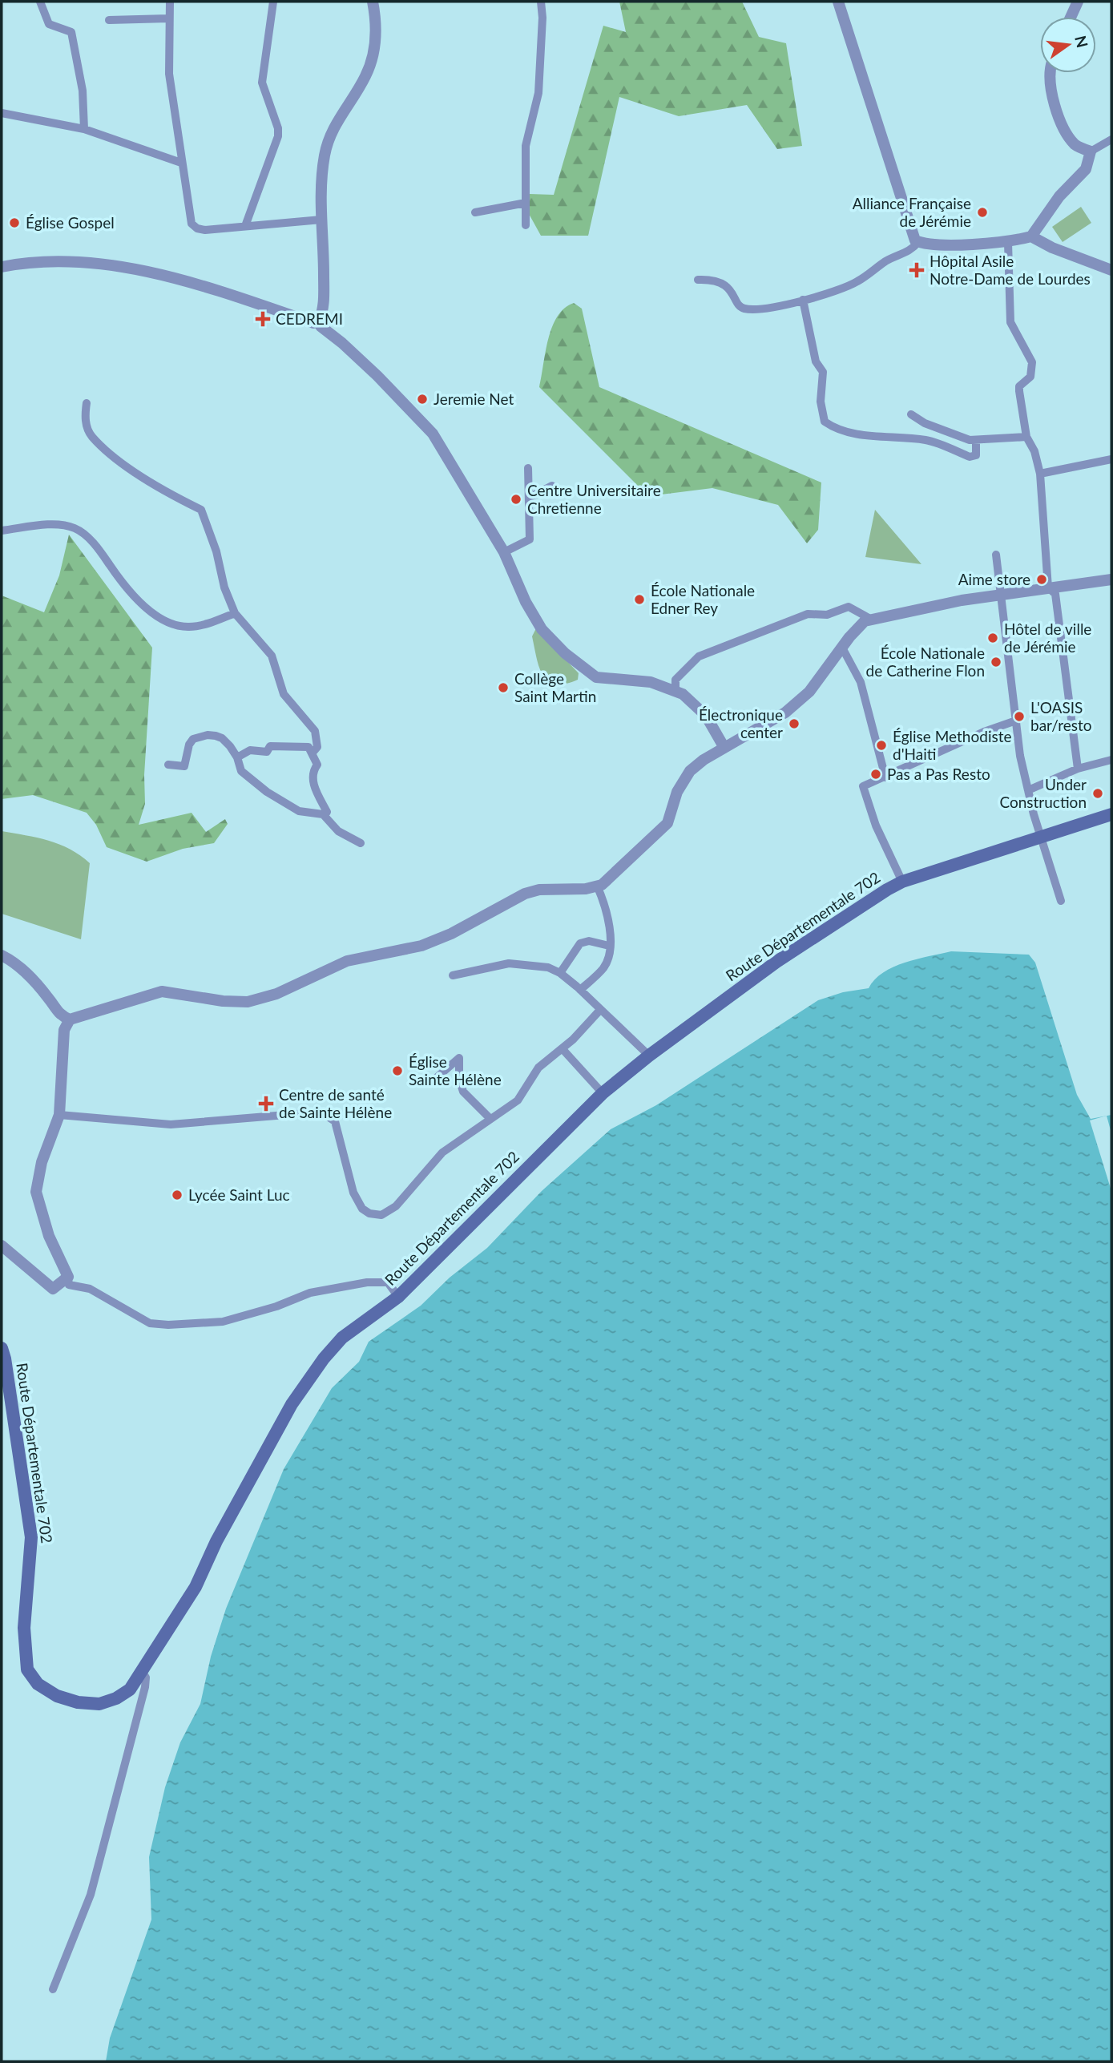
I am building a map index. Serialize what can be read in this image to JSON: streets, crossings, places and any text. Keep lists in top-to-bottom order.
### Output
{
  "streets": {
    "main road": ["Route Départementale 702"]
  },
  "places": {
    "other": [
      "Alliance Française de Jérémie",
      "Église Gospel",
      "Jeremie Net",
      "Centre Universitaire Chretienne",
      "Aime store",
      "École Nationale Edner Rey",
      "Hôtel de ville de Jérémie",
      "École Nationale de Catherine Flon",
      "Collège Saint Martin",
      "L'OASIS bar/resto",
      "Électronique center",
      "Église Methodiste d'Haiti",
      "Pas a Pas Resto",
      "Under Construction",
      "Église Sainte Hélène",
      "Lycée Saint Luc"
    ],
    "health": ["Hôpital Asile Notre-Dame de Lourdes", "CEDREMI", "Centre de santé de Sainte Hélène"]
  },
  "north": "right"
}
